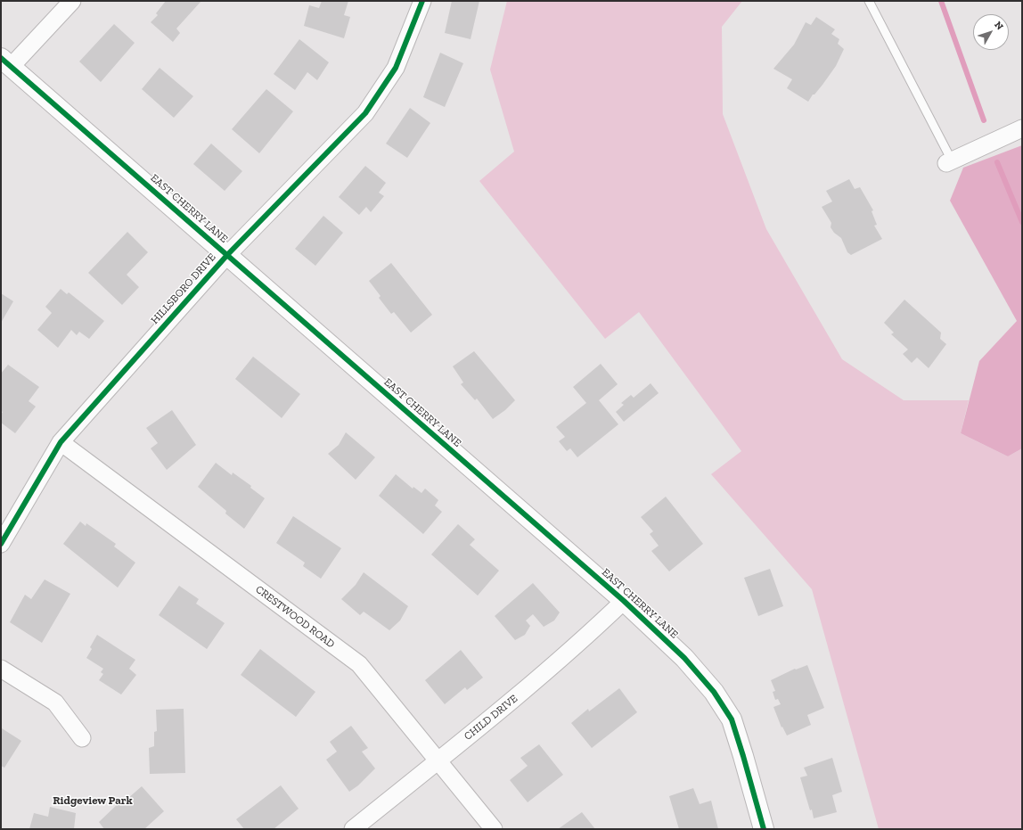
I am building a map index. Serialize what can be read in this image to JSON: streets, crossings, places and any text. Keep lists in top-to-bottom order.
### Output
{
  "streets": {
    "street": [
      "EAST CHERRY LANE",
      "HILLSBORO DRIVE",
      "CRESTWOOD ROAD",
      "CHILD DRIVE"
    ]
  },
  "crossings": [
    ["EAST CHERRY LANE", "HILLSBORO DRIVE"],
    ["EAST CHERRY LANE", "CHILD DRIVE"],
    ["HILLSBORO DRIVE", "CRESTWOOD ROAD"],
    ["CRESTWOOD ROAD", "CHILD DRIVE"]
  ],
  "districts": ["Ridgeview Park"],
  "north": "top right"
}
